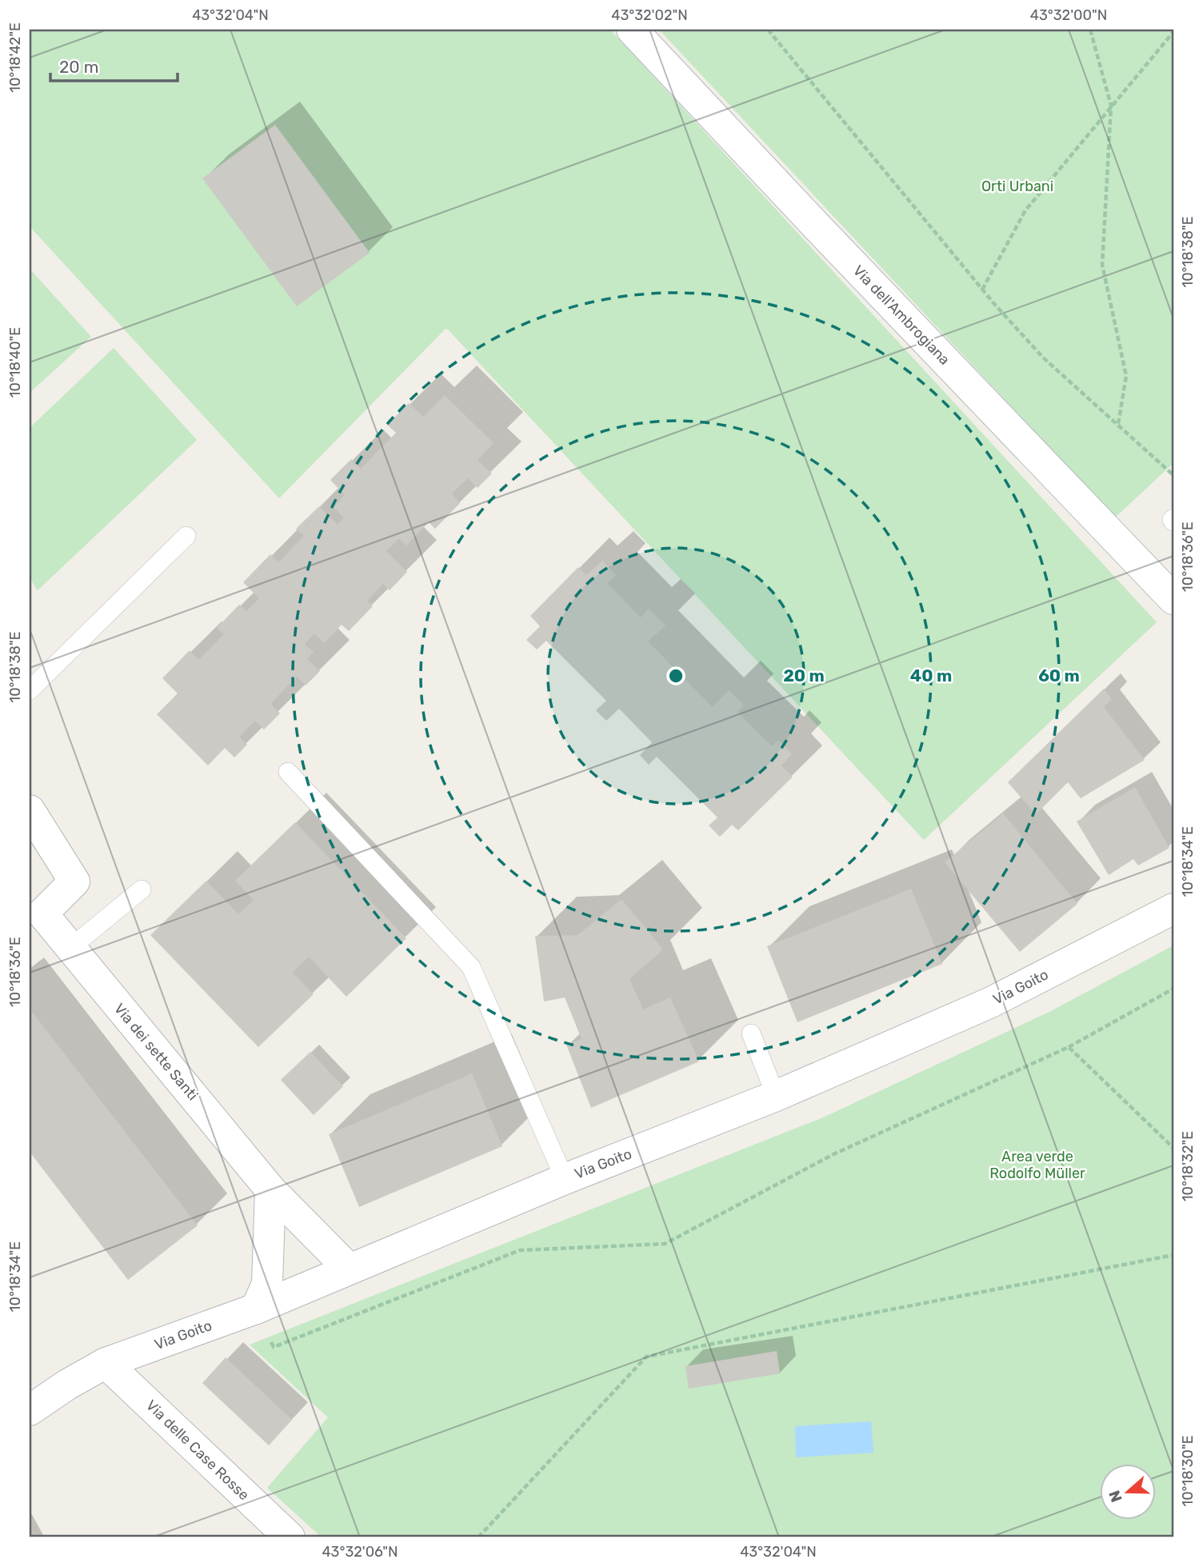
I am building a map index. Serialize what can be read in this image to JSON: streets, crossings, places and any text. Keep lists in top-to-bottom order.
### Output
{
  "streets": {
    "street": [
      "Via dell'Ambrogiana",
      "Via Goito",
      "Via dei sette Santi",
      "Via delle Case Rosse"
    ]
  },
  "crossings": [
    ["Via Goito", "Via dei sette Santi"],
    ["Via Goito", "Via delle Case Rosse"]
  ],
  "parks": ["Orti Urbani", "Area verde Rodolfo Müller"],
  "scale_bar": "20 m",
  "north": "left",
  "coordinates": [
    "43°32'04\"N",
    "43°32'02\"N",
    "43°32'00\"N",
    "10°18'42\"E",
    "10°18'38\"E",
    "10°18'40\"E",
    "10°18'36\"E",
    "10°18'34\"E",
    "10°18'32\"E",
    "10°18'30\"E",
    "43°32'06\"N"
  ],
  "rings": ["20 m", "40 m", "60 m"]
}
